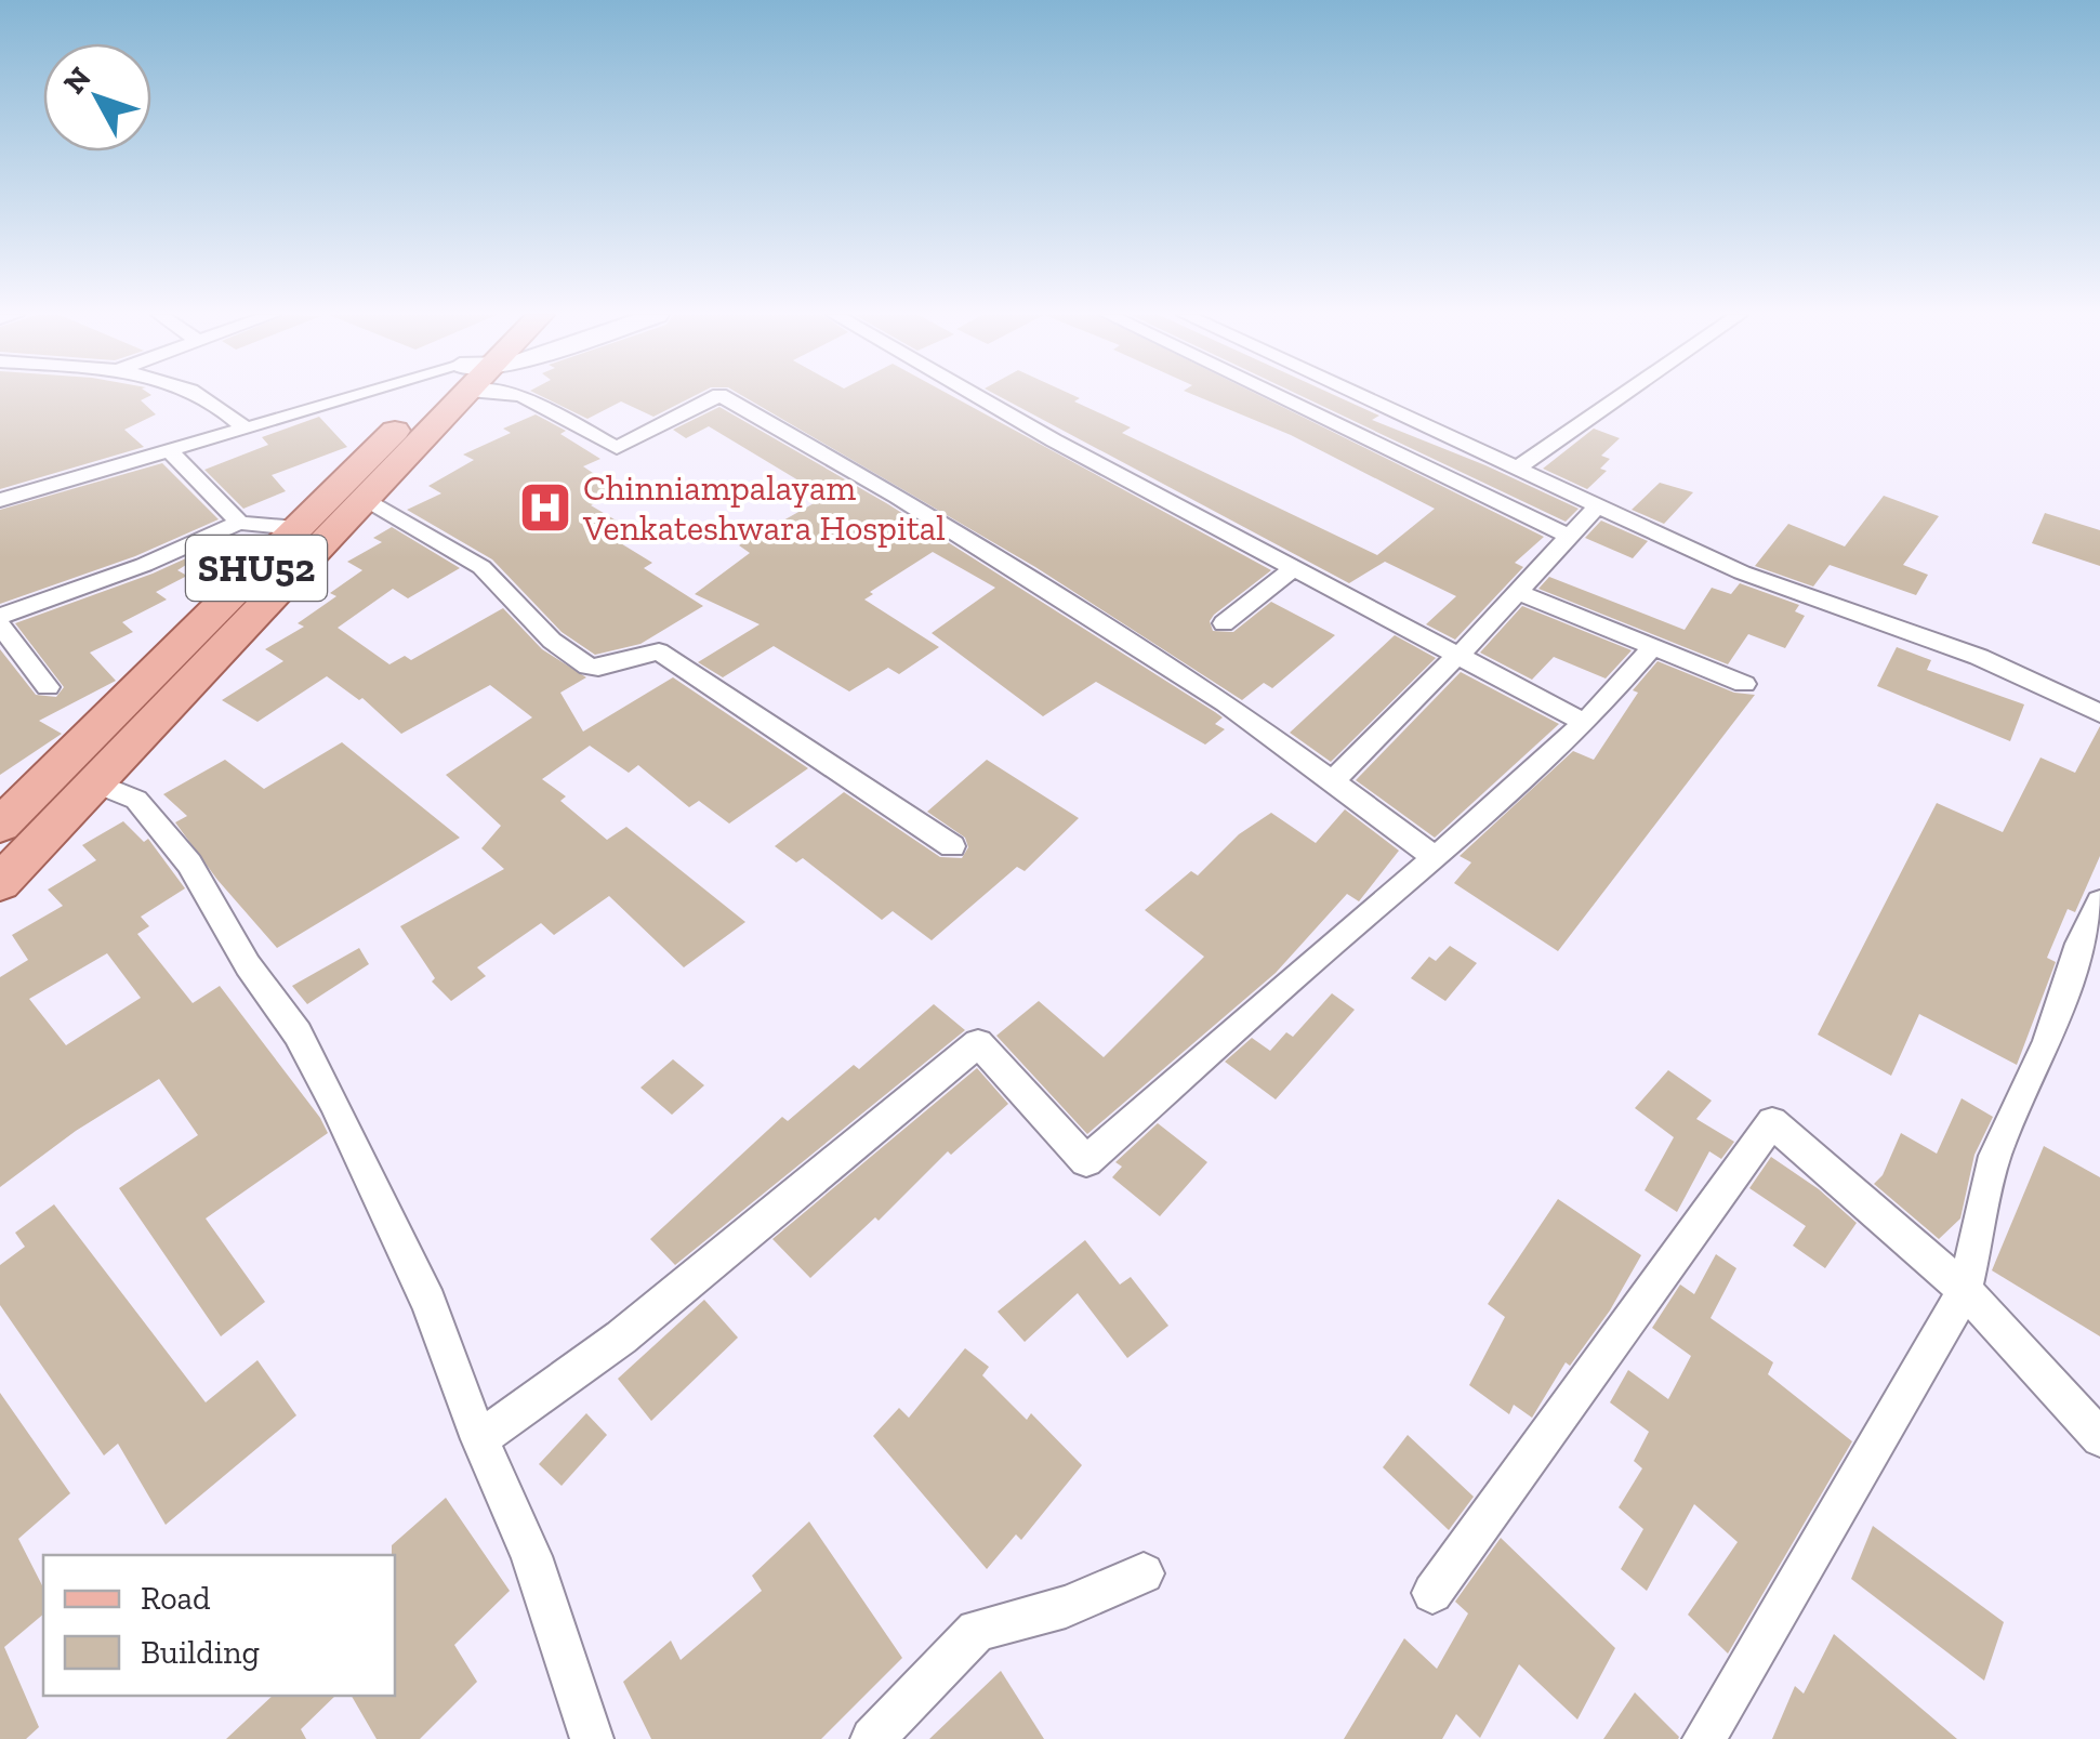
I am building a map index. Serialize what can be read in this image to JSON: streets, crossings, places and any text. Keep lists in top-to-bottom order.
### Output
{
  "streets": {
    "main road": ["SHU52"]
  },
  "places": {
    "hospital": ["Chinniampalayam Venkateshwara Hospital"]
  },
  "legend": ["Road", "Building"],
  "north": "top left"
}
